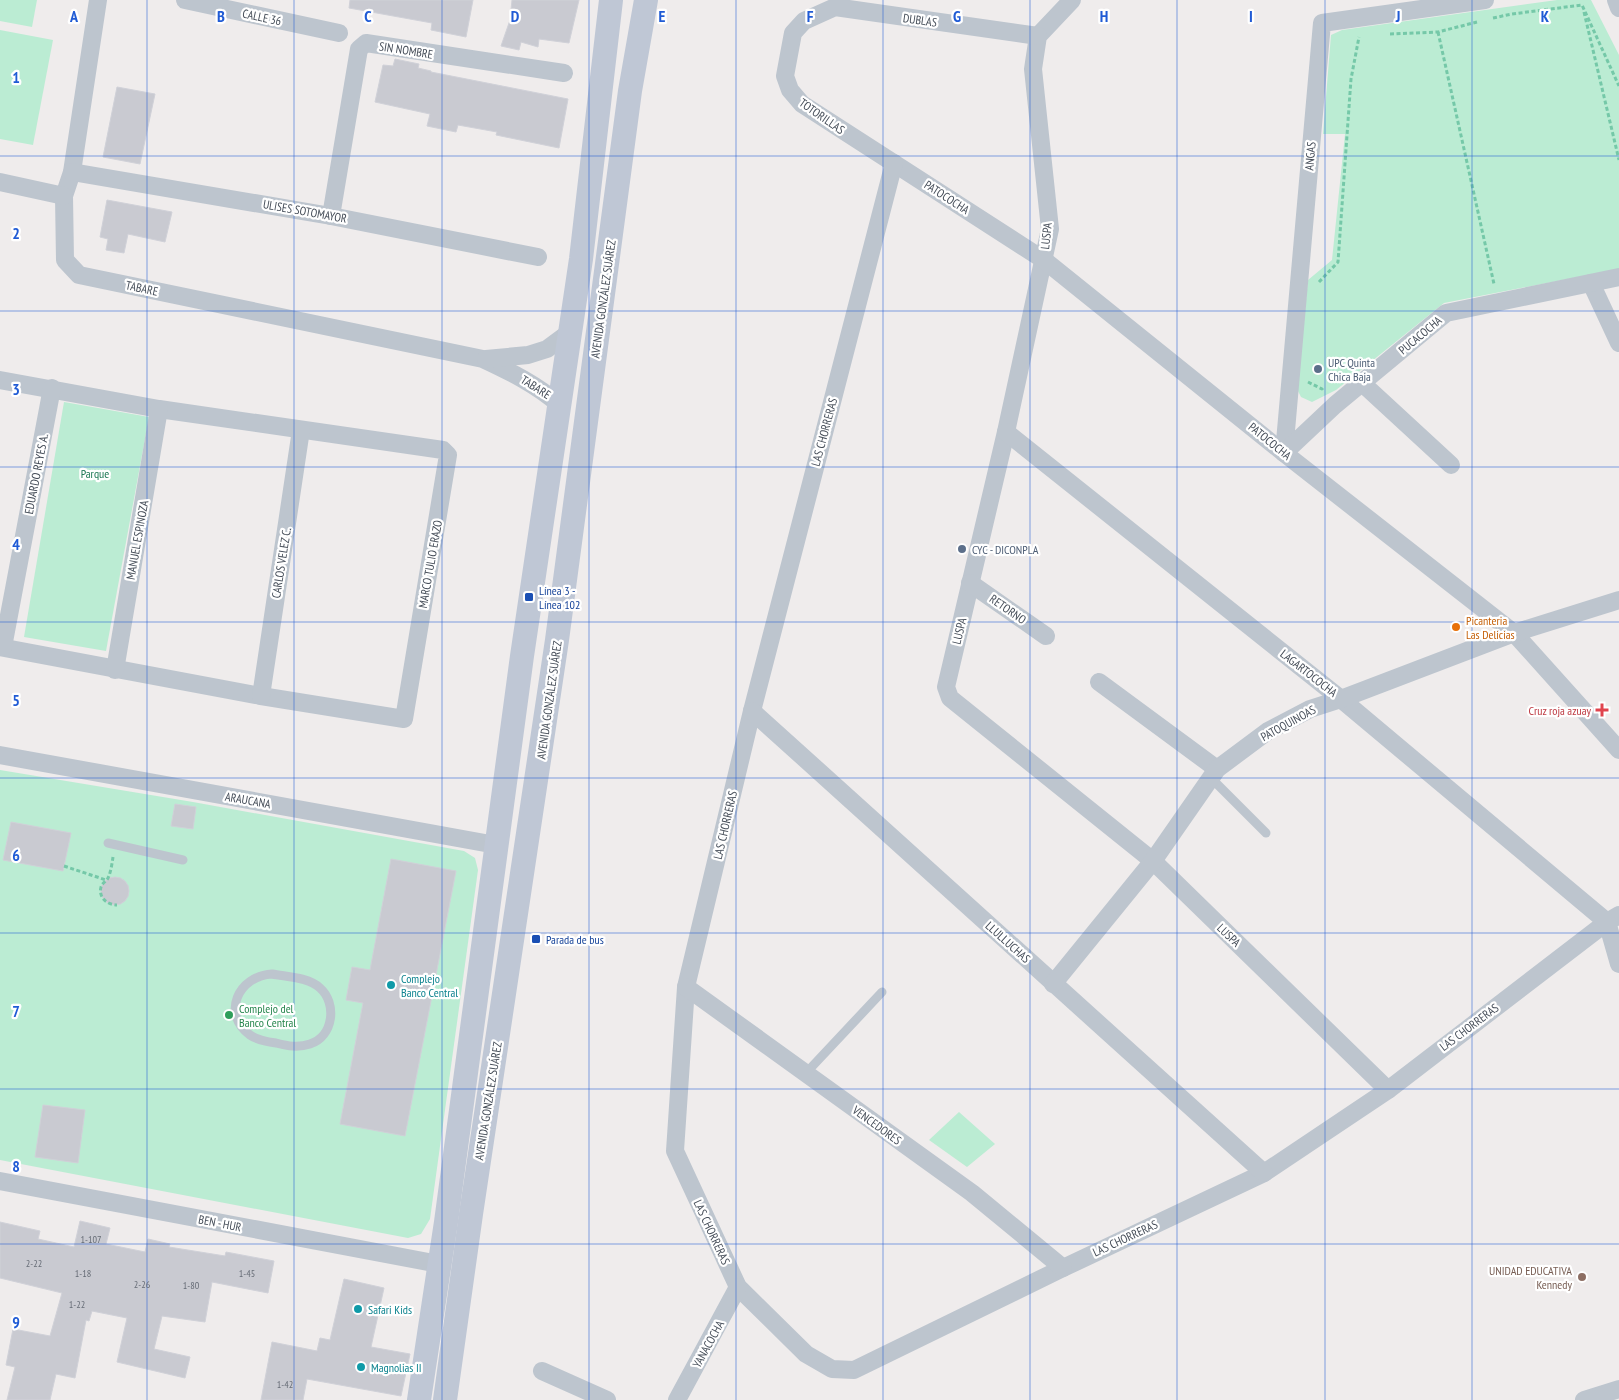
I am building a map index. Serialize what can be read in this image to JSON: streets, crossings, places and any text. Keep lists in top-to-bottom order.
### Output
{
  "streets": {
    "main road": ["AVENIDA GONZÁLEZ SUÁREZ"],
    "street": [
      "CALLE 36",
      "DUBLAS",
      "SIN NOMBRE",
      "TOTORILLAS",
      "ANGAS",
      "PATOCOCHA",
      "ULISES SOTOMAYOR",
      "LUSPA",
      "TABARE",
      "PUCACOCHA",
      "LAS CHORRERAS",
      "EDUARDO REYES A.",
      "MANUEL ESPINOZA",
      "CARLOS VELEZ C.",
      "MARCO TULIO ERAZO",
      "RETORNO",
      "LAGARTOCOCHA",
      "PATOQUINOAS",
      "ARAUCANA",
      "LLULLUCHAS",
      "VENCEDORES",
      "BEN - HUR",
      "YANACOCHA"
    ]
  },
  "crossings": [
    ["DUBLAS", "TOTORILLAS"],
    ["DUBLAS", "LUSPA"],
    ["SIN NOMBRE", "ULISES SOTOMAYOR"],
    ["TOTORILLAS", "PATOCOCHA"],
    ["TOTORILLAS", "LAS CHORRERAS"],
    ["ANGAS", "PATOCOCHA"],
    ["ANGAS", "PUCACOCHA"],
    ["PATOCOCHA", "LUSPA"],
    ["PATOCOCHA", "PUCACOCHA"],
    ["PATOCOCHA", "LAS CHORRERAS"],
    ["PATOCOCHA", "PATOQUINOAS"],
    ["ULISES SOTOMAYOR", "TABARE"],
    ["LUSPA", "LAS CHORRERAS"],
    ["LUSPA", "RETORNO"],
    ["LUSPA", "LAGARTOCOCHA"],
    ["LUSPA", "PATOQUINOAS"],
    ["TABARE", "AVENIDA GONZÁLEZ SUÁREZ"],
    ["AVENIDA GONZÁLEZ SUÁREZ", "ARAUCANA"],
    ["AVENIDA GONZÁLEZ SUÁREZ", "BEN - HUR"],
    ["LAS CHORRERAS", "LAGARTOCOCHA"],
    ["LAS CHORRERAS", "LLULLUCHAS"],
    ["LAS CHORRERAS", "VENCEDORES"],
    ["LAS CHORRERAS", "YANACOCHA"],
    ["EDUARDO REYES A.", "MARCO TULIO ERAZO"],
    ["MANUEL ESPINOZA", "MARCO TULIO ERAZO"],
    ["CARLOS VELEZ C.", "MARCO TULIO ERAZO"],
    ["LAGARTOCOCHA", "PATOQUINOAS"],
    ["PATOQUINOAS", "LLULLUCHAS"]
  ],
  "parks": ["Parque"],
  "places": {
    "other": [
      "UPC Quinta Chica Baja",
      "CYC - DICONPLA",
      "Picanteria Las Delicias",
      "Complejo Banco Central",
      "Complejo del Banco Central",
      "UNIDAD EDUCATIVA Kennedy",
      "Safari Kids",
      "Magnolias II"
    ],
    "transit": ["Línea 3 - Línea 102", "Parada de bus"],
    "health": ["Cruz roja azuay"]
  },
  "house_numbers": [
    "1-107",
    "2-22",
    "1-18",
    "1-45",
    "2-26",
    "1-80",
    "1-22",
    "1-42"
  ],
  "grid": {
    "columns": [
      "A",
      "B",
      "C",
      "D",
      "E",
      "F",
      "G",
      "H",
      "I",
      "J",
      "K"
    ],
    "rows": [
      "1",
      "2",
      "3",
      "4",
      "5",
      "6",
      "7",
      "8",
      "9"
    ]
  }
}
